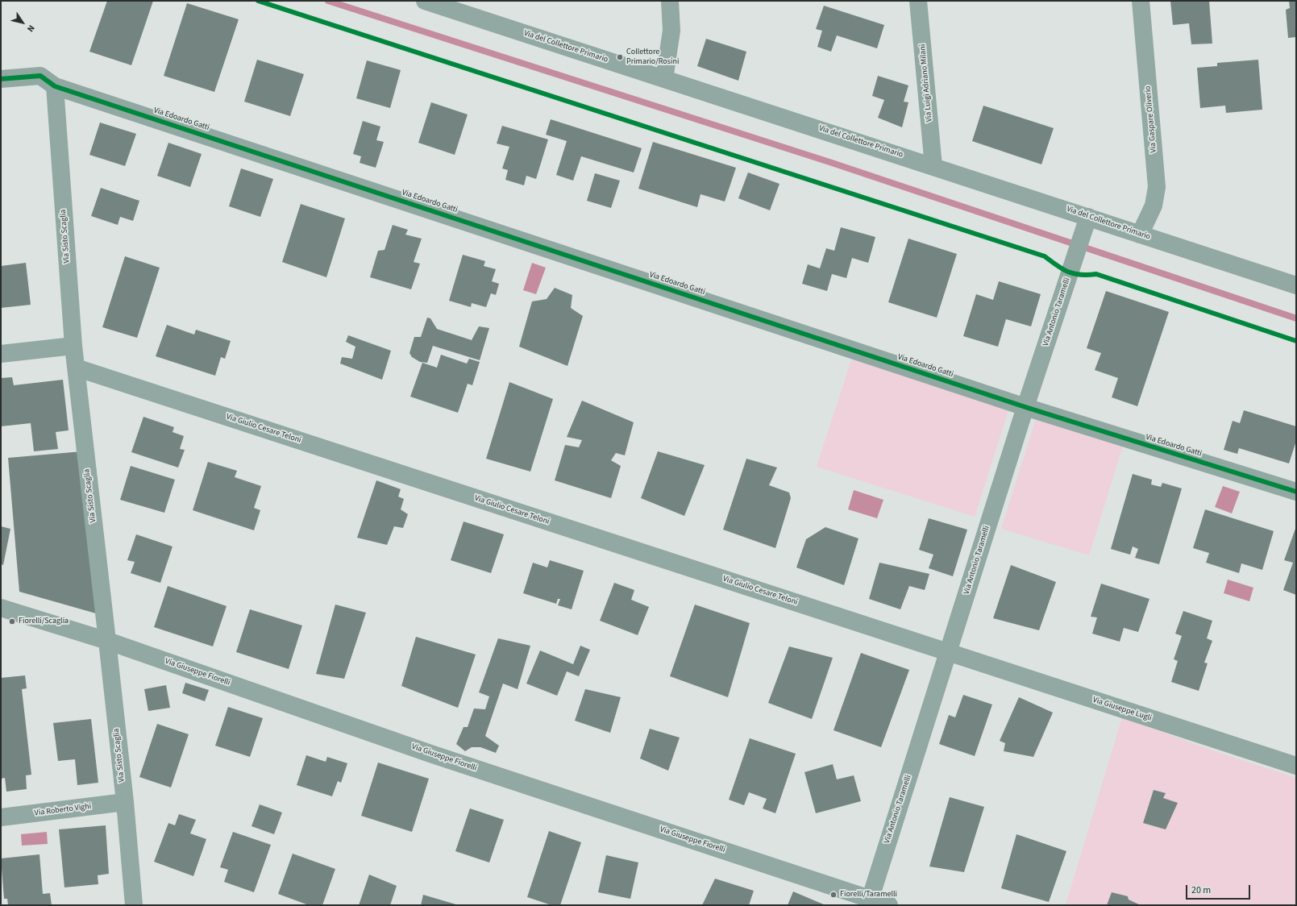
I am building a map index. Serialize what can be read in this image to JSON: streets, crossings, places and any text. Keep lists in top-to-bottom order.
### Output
{
  "streets": {
    "street": [
      "Via del Collettore Primario",
      "Via Luigi Adriano Milani",
      "Via Edoardo Gatti",
      "Via Gaspare Oliverio",
      "Via Sisto Scaglia",
      "Via Antonio Taramelli",
      "Via Giulio Cesare Teloni",
      "Via Giuseppe Fiorelli",
      "Via Giuseppe Lugli",
      "Via Roberto Vighi"
    ]
  },
  "crossings": [
    ["Via del Collettore Primario", "Via Luigi Adriano Milani"],
    ["Via del Collettore Primario", "Via Gaspare Oliverio"],
    ["Via del Collettore Primario", "Via Antonio Taramelli"],
    ["Via Edoardo Gatti", "Via Sisto Scaglia"],
    ["Via Edoardo Gatti", "Via Antonio Taramelli"],
    ["Via Sisto Scaglia", "Via Giulio Cesare Teloni"],
    ["Via Sisto Scaglia", "Via Giuseppe Fiorelli"],
    ["Via Sisto Scaglia", "Via Roberto Vighi"],
    ["Via Antonio Taramelli", "Via Giulio Cesare Teloni"],
    ["Via Antonio Taramelli", "Via Giuseppe Fiorelli"],
    ["Via Antonio Taramelli", "Via Giuseppe Lugli"],
    ["Via Giulio Cesare Teloni", "Via Giuseppe Lugli"]
  ],
  "places": ["Collettore Primario/Rosini", "Fiorelli/Scaglia", "Fiorelli/Taramelli"],
  "scale_bar": "20 m",
  "north": "bottom right"
}
